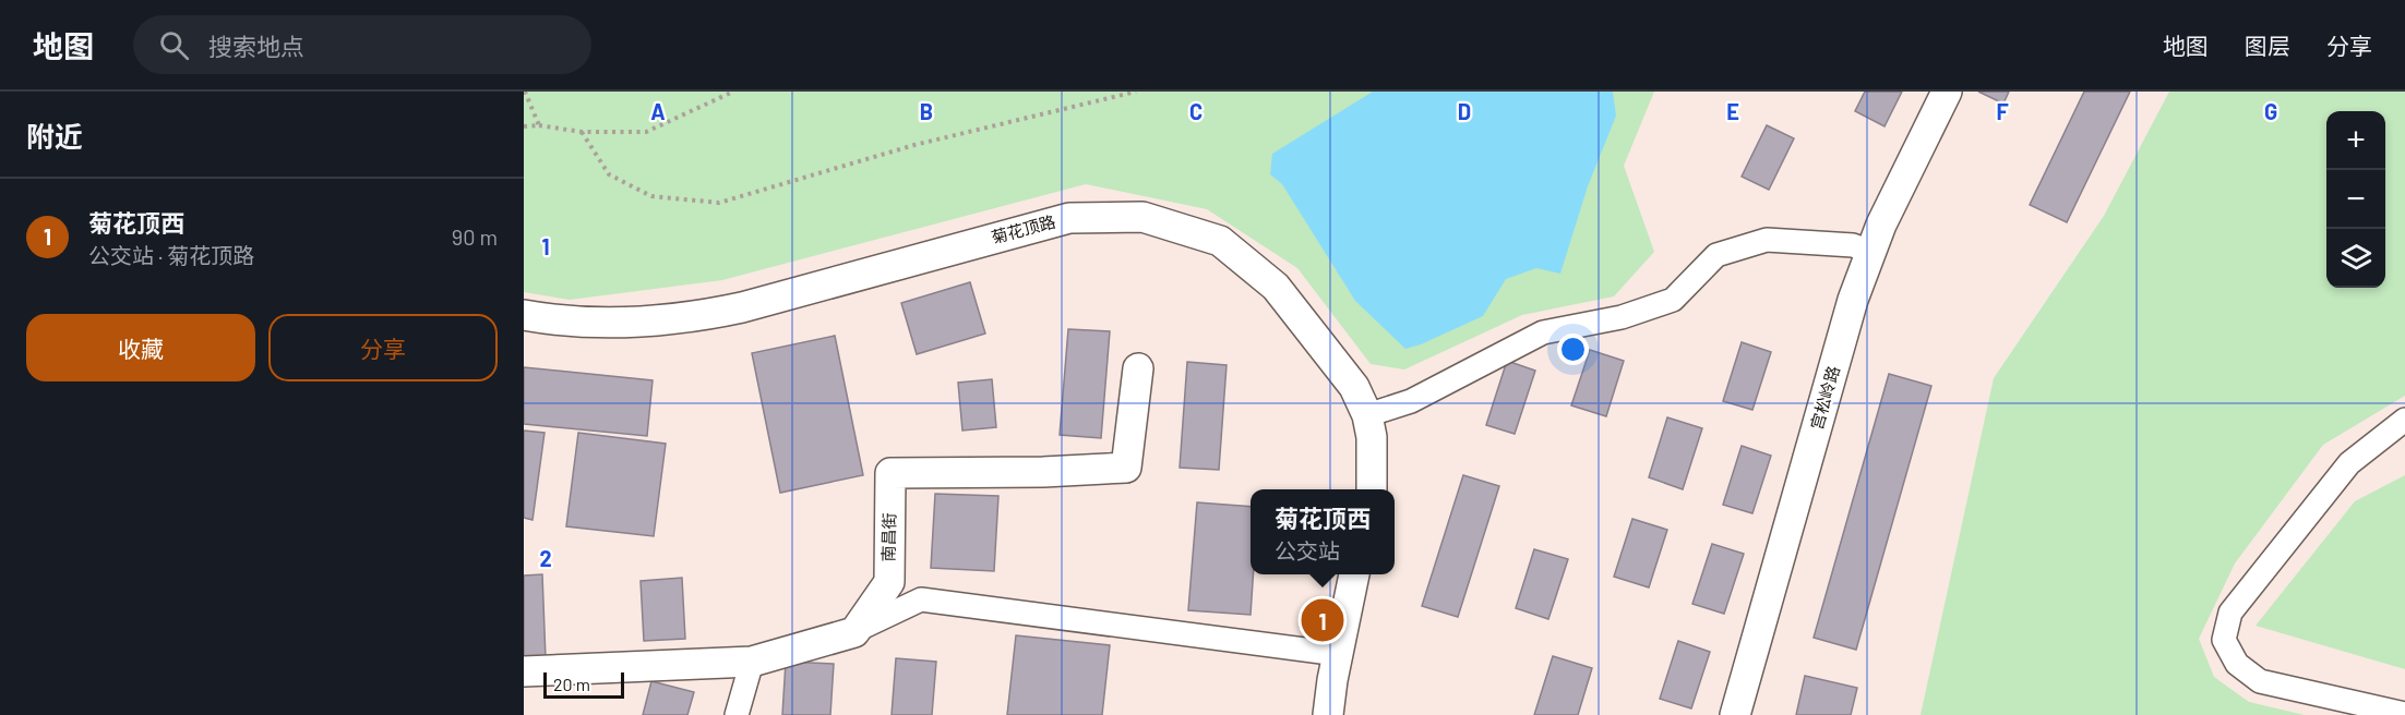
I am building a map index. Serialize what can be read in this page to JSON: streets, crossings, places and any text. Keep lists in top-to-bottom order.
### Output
{
  "streets": {
    "street": ["菊花顶路", "宫松岭路", "南昌街"]
  },
  "scale_bar": "20 m",
  "page": {
    "header": "地图",
    "search": "搜索地点",
    "nav": ["地图", "图层", "分享"],
    "heading": "附近",
    "map_buttons": ["+", "−"],
    "list": [
      {
        "mark": "1",
        "name": "菊花顶西",
        "note": "公交站 · 菊花顶路",
        "value": "90 m"
      }
    ],
    "buttons": ["收藏", "分享"],
    "popup": ["菊花顶西", "公交站"],
    "pins": "1",
    "scale": "20 m"
  },
  "grid": {
    "columns": [
      "A",
      "B",
      "C",
      "D",
      "E",
      "F",
      "G"
    ],
    "rows": ["1", "2"]
  }
}
